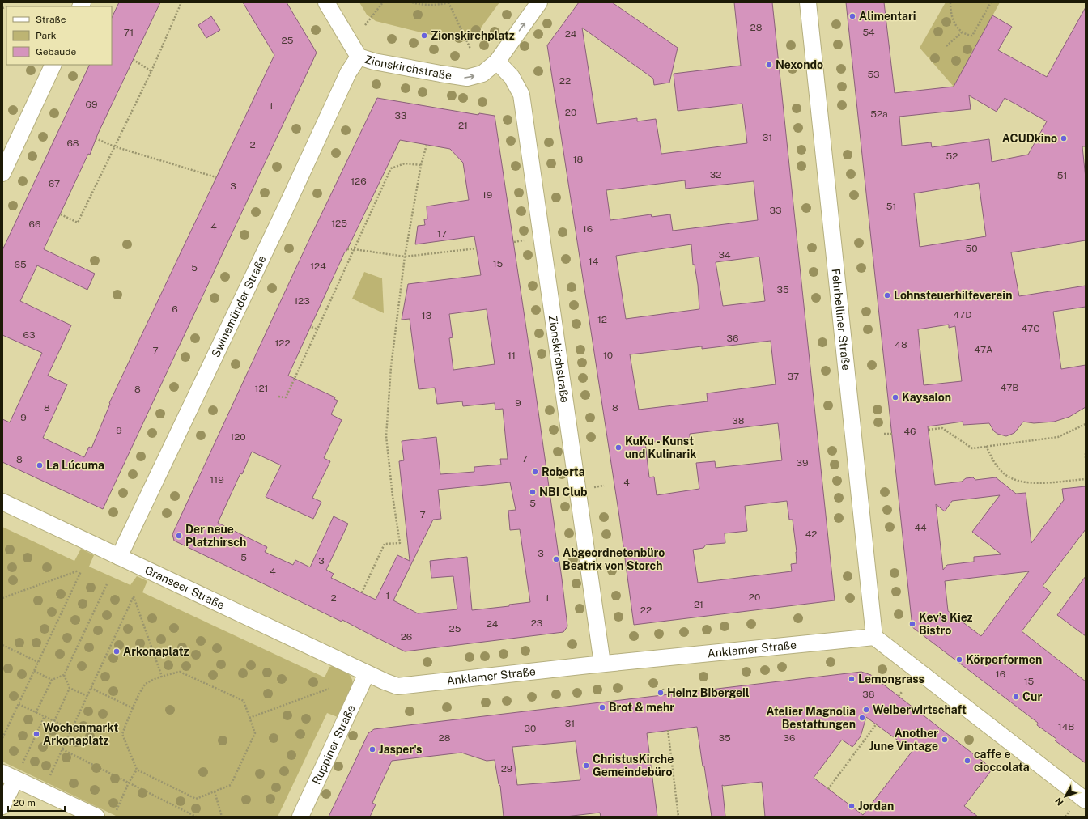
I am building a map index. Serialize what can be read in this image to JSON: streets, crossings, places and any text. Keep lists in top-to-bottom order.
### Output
{
  "streets": {
    "street": [
      "Zionskirchstraße",
      "Swinemünder Straße",
      "Fehrbelliner Straße",
      "Granseer Straße",
      "Anklamer Straße",
      "Ruppiner Straße"
    ]
  },
  "crossings": [
    ["Zionskirchstraße", "Swinemünder Straße"],
    ["Zionskirchstraße", "Anklamer Straße"],
    ["Swinemünder Straße", "Granseer Straße"],
    ["Fehrbelliner Straße", "Anklamer Straße"],
    ["Granseer Straße", "Anklamer Straße"],
    ["Granseer Straße", "Ruppiner Straße"],
    ["Anklamer Straße", "Ruppiner Straße"]
  ],
  "places": [
    "Alimentari",
    "Zionskirchplatz",
    "Nexondo",
    "ACUDkino",
    "Lohnsteuerhilfeverein",
    "Kaysalon",
    "KuKu - Kunst und Kulinarik",
    "La Lúcuma",
    "Roberta",
    "NBI Club",
    "Der neue Platzhirsch",
    "Abgeordnetenbüro Beatrix von Storch",
    "Kev’s Kiez Bistro",
    "Arkonaplatz",
    "Körperformen",
    "Lemongrass",
    "Heinz Bibergeil",
    "Cur",
    "Brot & mehr",
    "Weiberwirtschaft",
    "Atelier Magnolia Bestattungen",
    "Wochenmarkt Arkonaplatz",
    "Another June Vintage",
    "Jasper's",
    "caffe e cioccolata",
    "ChristusKirche Gemeindebüro",
    "Jordan"
  ],
  "house_numbers": [
    "28",
    "71",
    "54",
    "24",
    "25",
    "53",
    "22",
    "69",
    "1",
    "20",
    "52a",
    "33",
    "21",
    "31",
    "68",
    "2",
    "52",
    "18",
    "32",
    "51",
    "126",
    "67",
    "3",
    "19",
    "51",
    "33",
    "125",
    "66",
    "4",
    "16",
    "17",
    "50",
    "34",
    "14",
    "15",
    "65",
    "124",
    "5",
    "35",
    "123",
    "6",
    "47D",
    "13",
    "12",
    "47C",
    "63",
    "36",
    "122",
    "48",
    "47A",
    "7",
    "11",
    "10",
    "37",
    "47B",
    "121",
    "8",
    "9",
    "8",
    "8",
    "9",
    "38",
    "9",
    "46",
    "120",
    "7",
    "8",
    "39",
    "119",
    "4",
    "5",
    "7",
    "44",
    "42",
    "3",
    "5",
    "3",
    "4",
    "1",
    "20",
    "2",
    "1",
    "21",
    "22",
    "23",
    "24",
    "25",
    "26",
    "16",
    "15",
    "38",
    "31",
    "14B",
    "30",
    "28",
    "35",
    "36",
    "29"
  ],
  "legend": ["Straße", "Park", "Gebäude"],
  "scale_bar": "20 m",
  "north": "bottom left"
}
